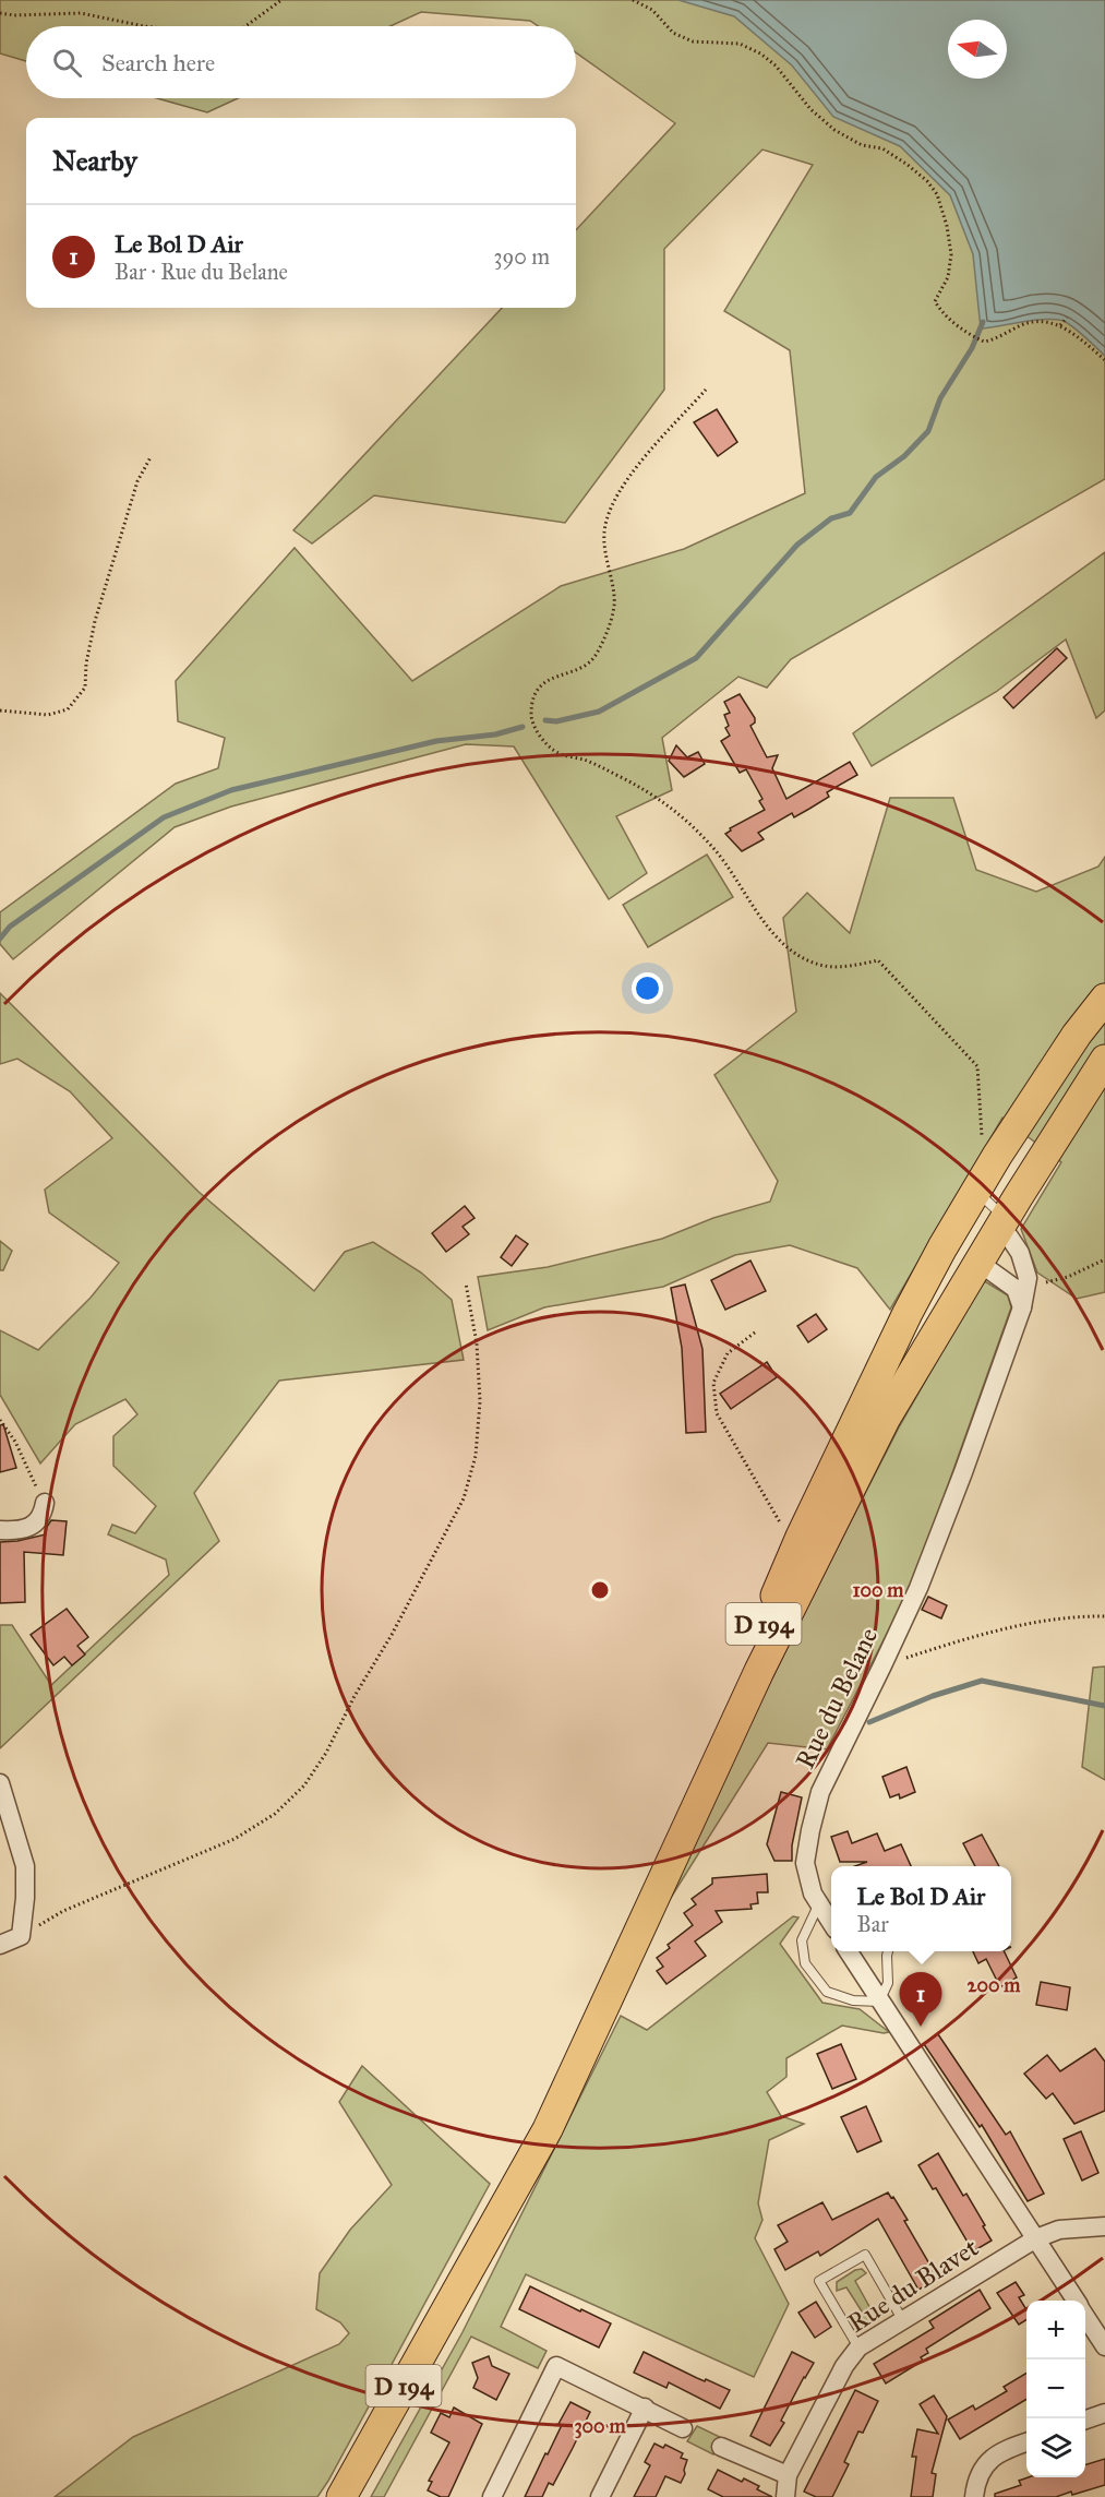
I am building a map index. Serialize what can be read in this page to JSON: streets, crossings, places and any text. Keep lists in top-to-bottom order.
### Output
{
  "streets": {
    "main road": ["D 194"],
    "street": ["Rue du Belane", "Rue du Blavet"]
  },
  "crossings": [
    ["D 194", "Rue du Belane"]
  ],
  "north": "left",
  "page": {
    "search": "Search here",
    "heading": "Nearby",
    "list": [
      {
        "mark": "1",
        "name": "Le Bol D Air",
        "note": "Bar · Rue du Belane",
        "value": "390 m"
      }
    ],
    "popup": ["Le Bol D Air", "Bar"],
    "pins": "1",
    "map_buttons": ["+", "−"]
  },
  "rings": ["100 m", "200 m", "300 m"]
}
